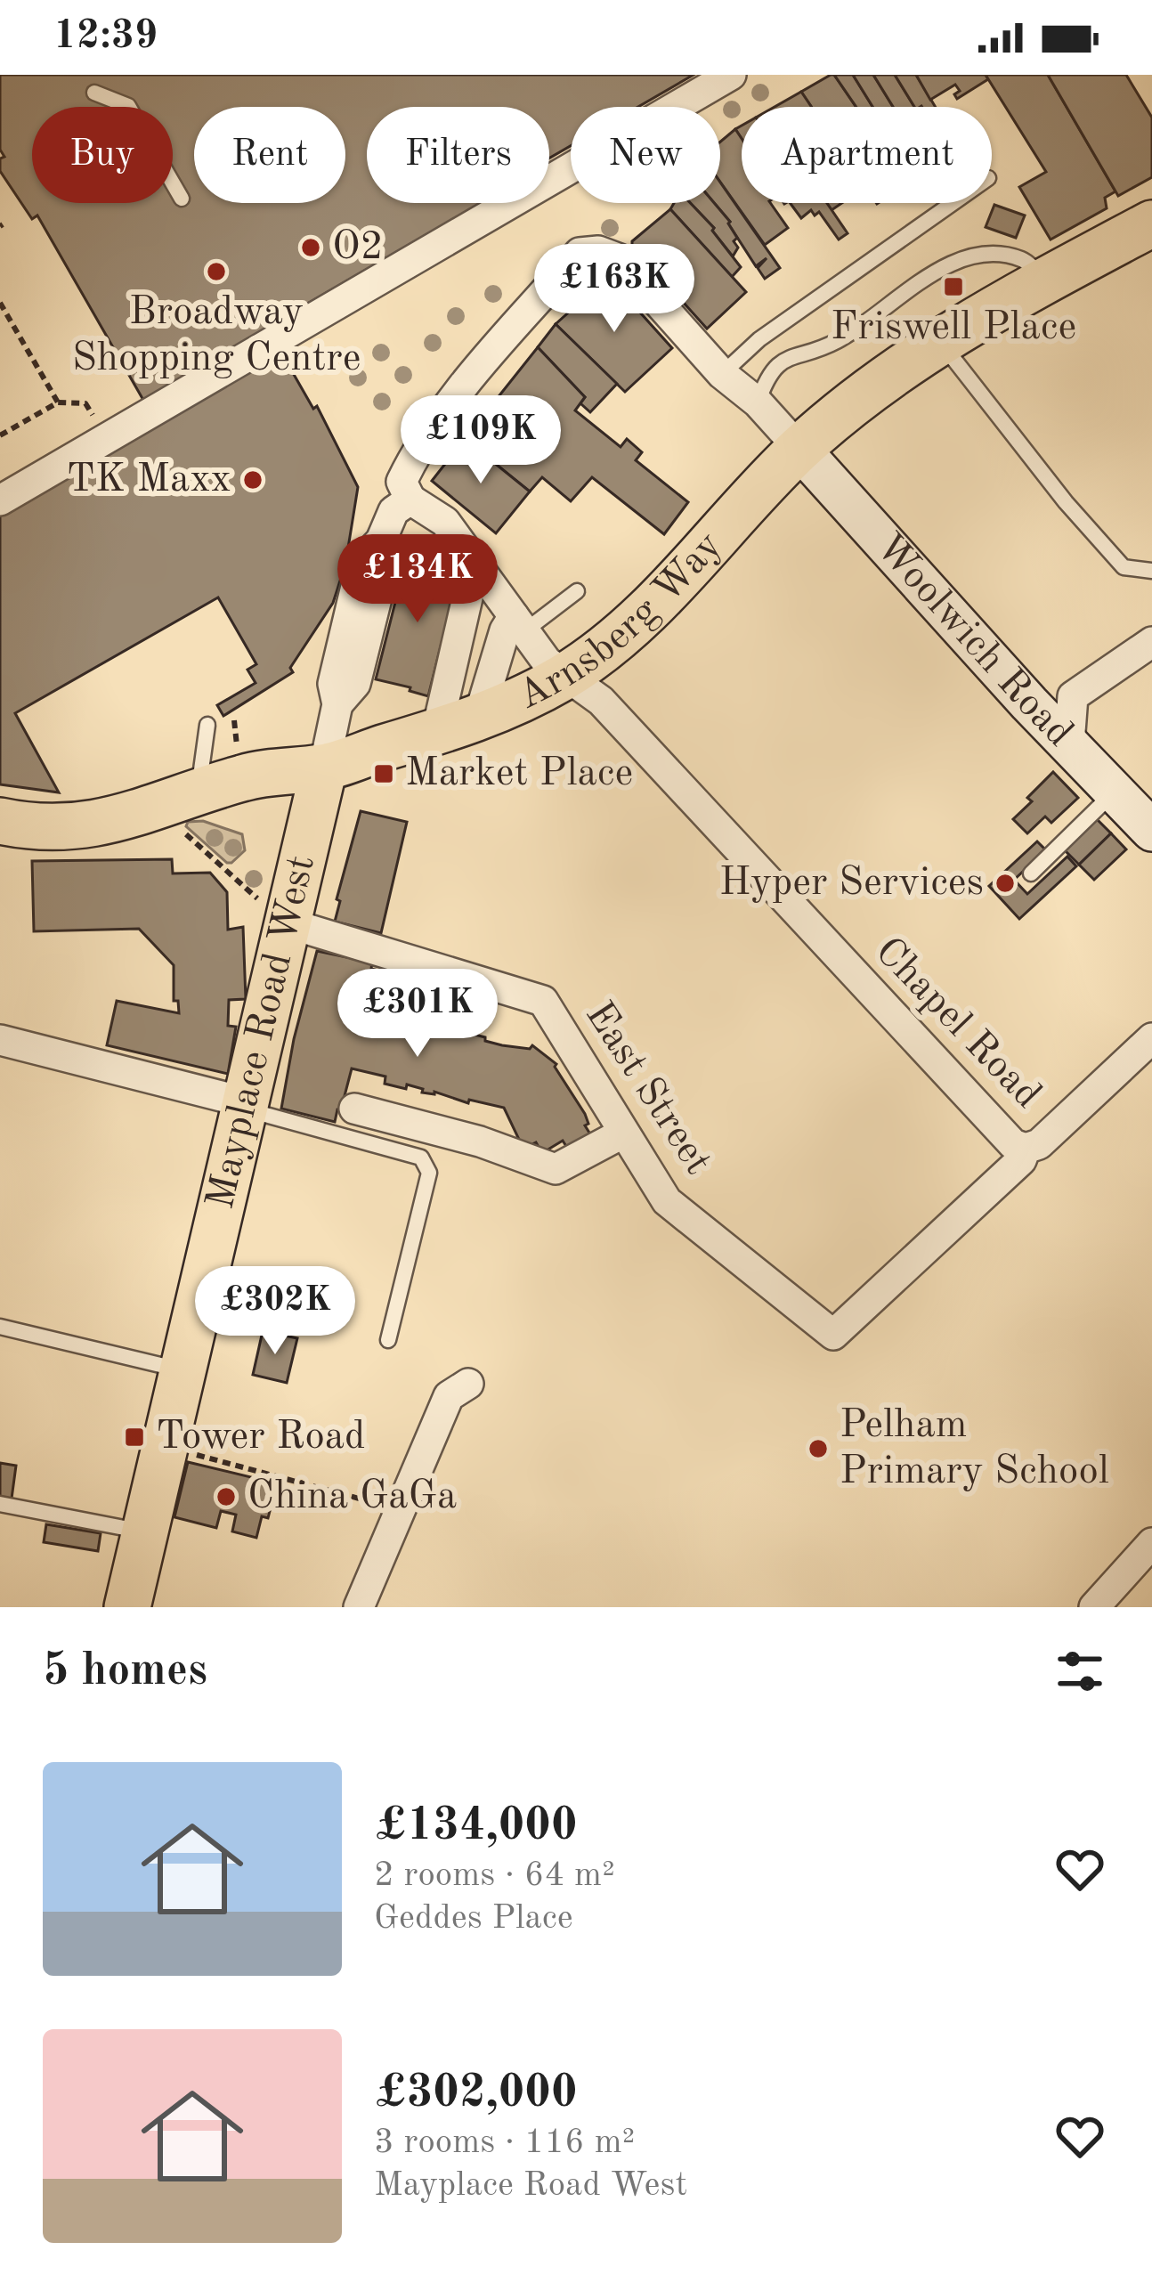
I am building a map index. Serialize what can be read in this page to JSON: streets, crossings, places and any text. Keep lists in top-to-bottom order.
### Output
{
  "streets": {
    "main road": ["Arnsberg Way", "Mayplace Road West"],
    "street": ["Woolwich Road", "Chapel Road", "East Street"]
  },
  "crossings": [
    ["Arnsberg Way", "Woolwich Road"],
    ["Arnsberg Way", "Chapel Road"],
    ["Arnsberg Way", "Mayplace Road West"],
    ["Chapel Road", "East Street"],
    ["Mayplace Road West", "East Street"]
  ],
  "places": {
    "other": [
      "O2",
      "Broadway Shopping Centre",
      "TK Maxx",
      "Hyper Services",
      "Pelham Primary School",
      "China GaGa"
    ],
    "transit": ["Friswell Place", "Market Place", "Tower Road"]
  },
  "page": {
    "status": "12:39",
    "chip": [
      "Buy",
      "Rent",
      "Filters",
      "New",
      "Apartment"
    ],
    "price": [
      "£163K",
      "£109K",
      "£134K",
      "£301K",
      "£302K"
    ],
    "heading": "5 homes",
    "list": [
      {
        "name": "£134,000",
        "note": "2 rooms · 64 m² · Geddes Place"
      },
      {
        "name": "£302,000",
        "note": "3 rooms · 116 m² · Mayplace Road West"
      }
    ]
  }
}
